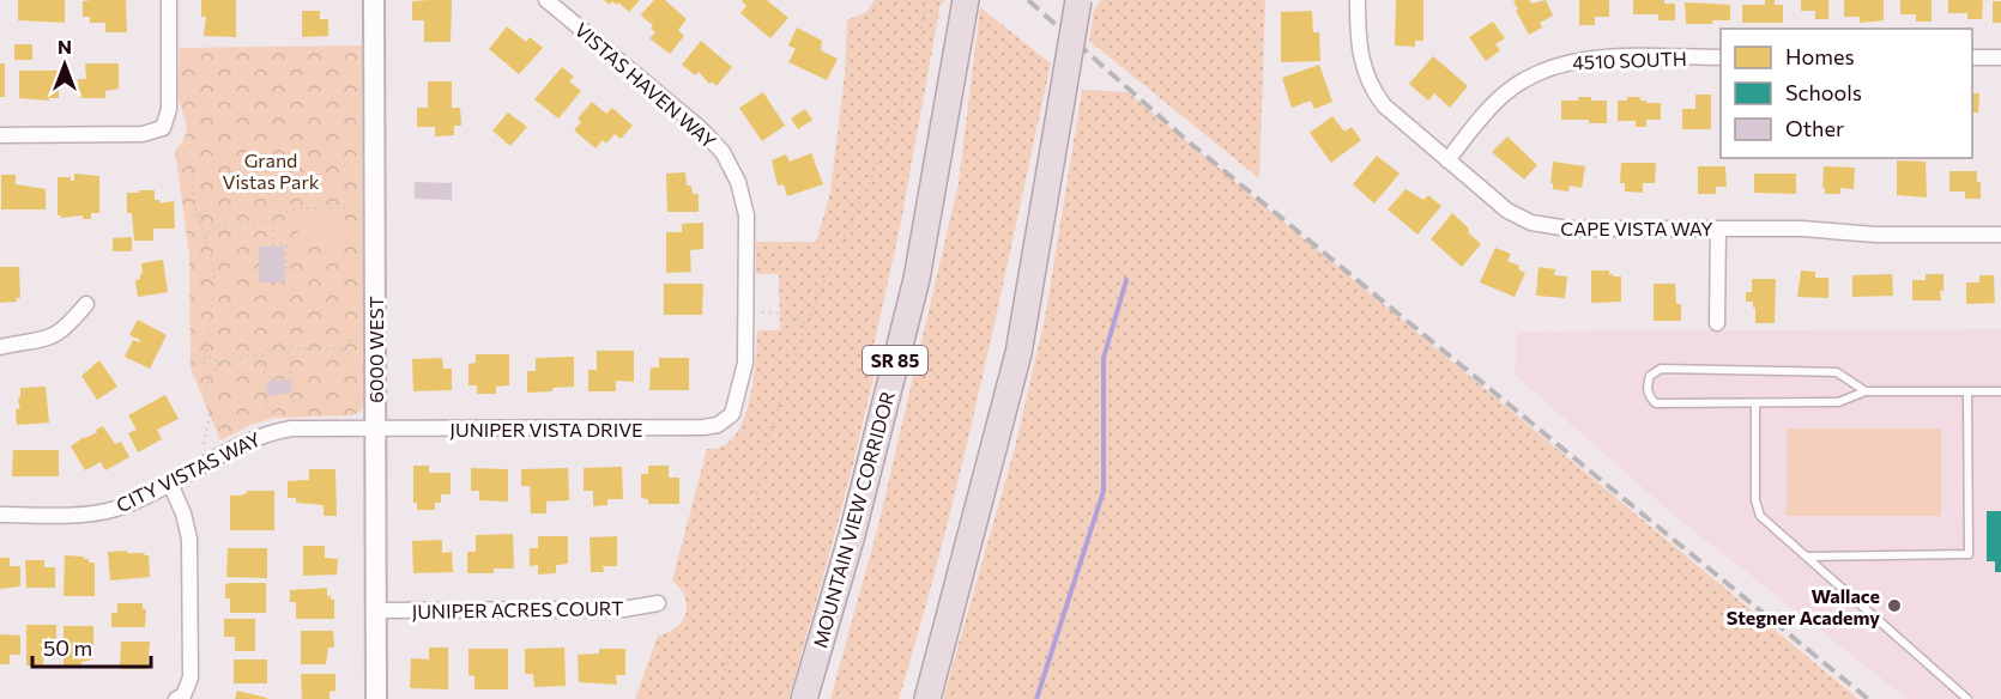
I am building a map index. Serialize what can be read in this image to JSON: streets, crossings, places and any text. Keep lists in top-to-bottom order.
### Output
{
  "streets": {
    "highway": ["SR 85", "MOUNTAIN VIEW CORRIDOR"],
    "street": [
      "4510 SOUTH",
      "VISTAS HAVEN WAY",
      "CAPE VISTA WAY",
      "6000 WEST",
      "JUNIPER VISTA DRIVE",
      "CITY VISTAS WAY",
      "JUNIPER ACRES COURT"
    ]
  },
  "crossings": [
    ["4510 SOUTH", "CAPE VISTA WAY"],
    ["VISTAS HAVEN WAY", "JUNIPER VISTA DRIVE"],
    ["6000 WEST", "JUNIPER VISTA DRIVE"],
    ["6000 WEST", "CITY VISTAS WAY"],
    ["6000 WEST", "JUNIPER ACRES COURT"],
    ["JUNIPER VISTA DRIVE", "CITY VISTAS WAY"]
  ],
  "parks": ["Grand Vistas Park"],
  "places": ["Wallace Stegner Academy"],
  "legend": ["Homes", "Schools", "Other"],
  "scale_bar": "50 m",
  "north": "top"
}
